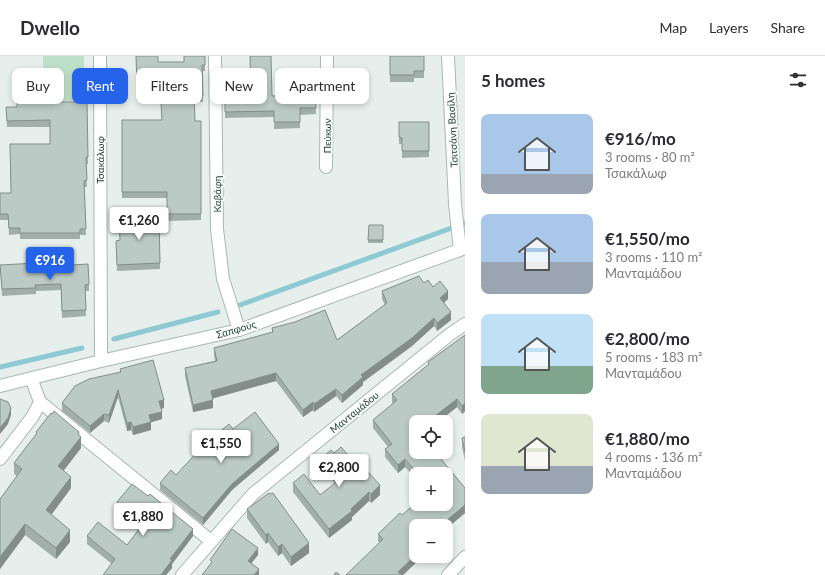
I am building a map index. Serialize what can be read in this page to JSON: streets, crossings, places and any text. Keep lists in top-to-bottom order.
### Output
{
  "streets": {
    "street": [
      "Τσιτσάνη Βασίλη",
      "Πεύκων",
      "Τσακάλωφ",
      "Καβάφη",
      "Σαπφούς",
      "Μανταμάδου"
    ]
  },
  "crossings": [
    ["Τσιτσάνη Βασίλη", "Σαπφούς"],
    ["Τσακάλωφ", "Σαπφούς"],
    ["Καβάφη", "Σαπφούς"]
  ],
  "page": {
    "header": "Dwello",
    "nav": ["Map", "Layers", "Share"],
    "heading": "5 homes",
    "chip": [
      "Buy",
      "Rent",
      "Filters",
      "New",
      "Apartment"
    ],
    "list": [
      {
        "name": "€916/mo",
        "note": "3 rooms · 80 m² · Τσακάλωφ"
      },
      {
        "name": "€1,550/mo",
        "note": "3 rooms · 110 m² · Μανταμάδου"
      },
      {
        "name": "€2,800/mo",
        "note": "5 rooms · 183 m² · Μανταμάδου"
      },
      {
        "name": "€1,880/mo",
        "note": "4 rooms · 136 m² · Μανταμάδου"
      }
    ],
    "price": [
      "€1,260",
      "€916",
      "€1,550",
      "€2,800",
      "€1,880"
    ],
    "map_buttons": ["+", "−"]
  }
}
